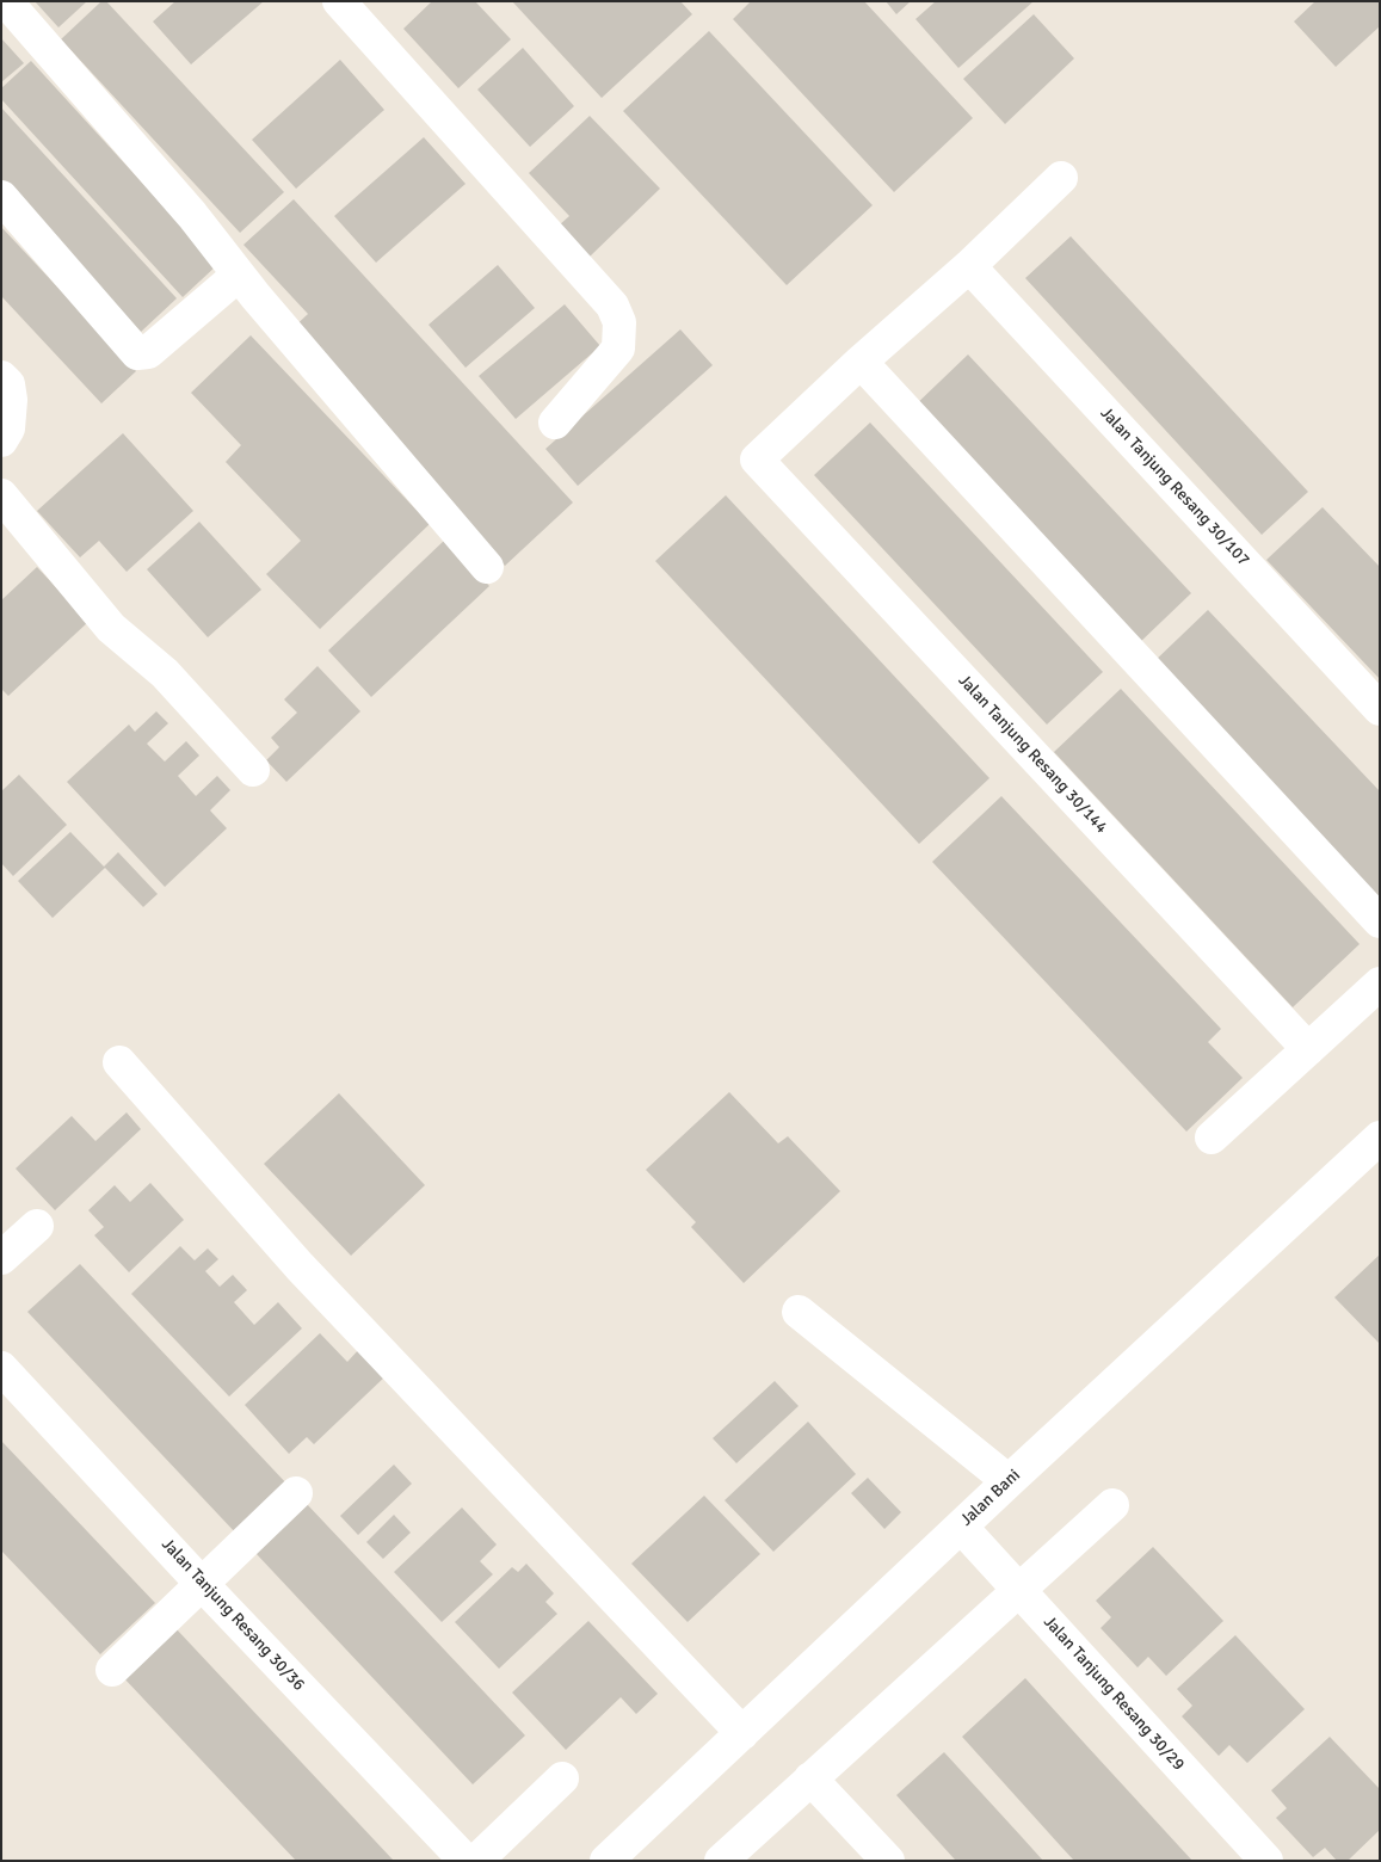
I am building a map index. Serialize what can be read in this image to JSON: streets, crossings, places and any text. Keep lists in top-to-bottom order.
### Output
{
  "streets": {
    "street": [
      "Jalan Tanjung Resang 30/107",
      "Jalan Tanjung Resang 30/144",
      "Jalan Bani",
      "Jalan Tanjung Resang 30/36",
      "Jalan Tanjung Resang 30/29"
    ]
  },
  "crossings": [
    ["Jalan Bani", "Jalan Tanjung Resang 30/29"]
  ]
}
